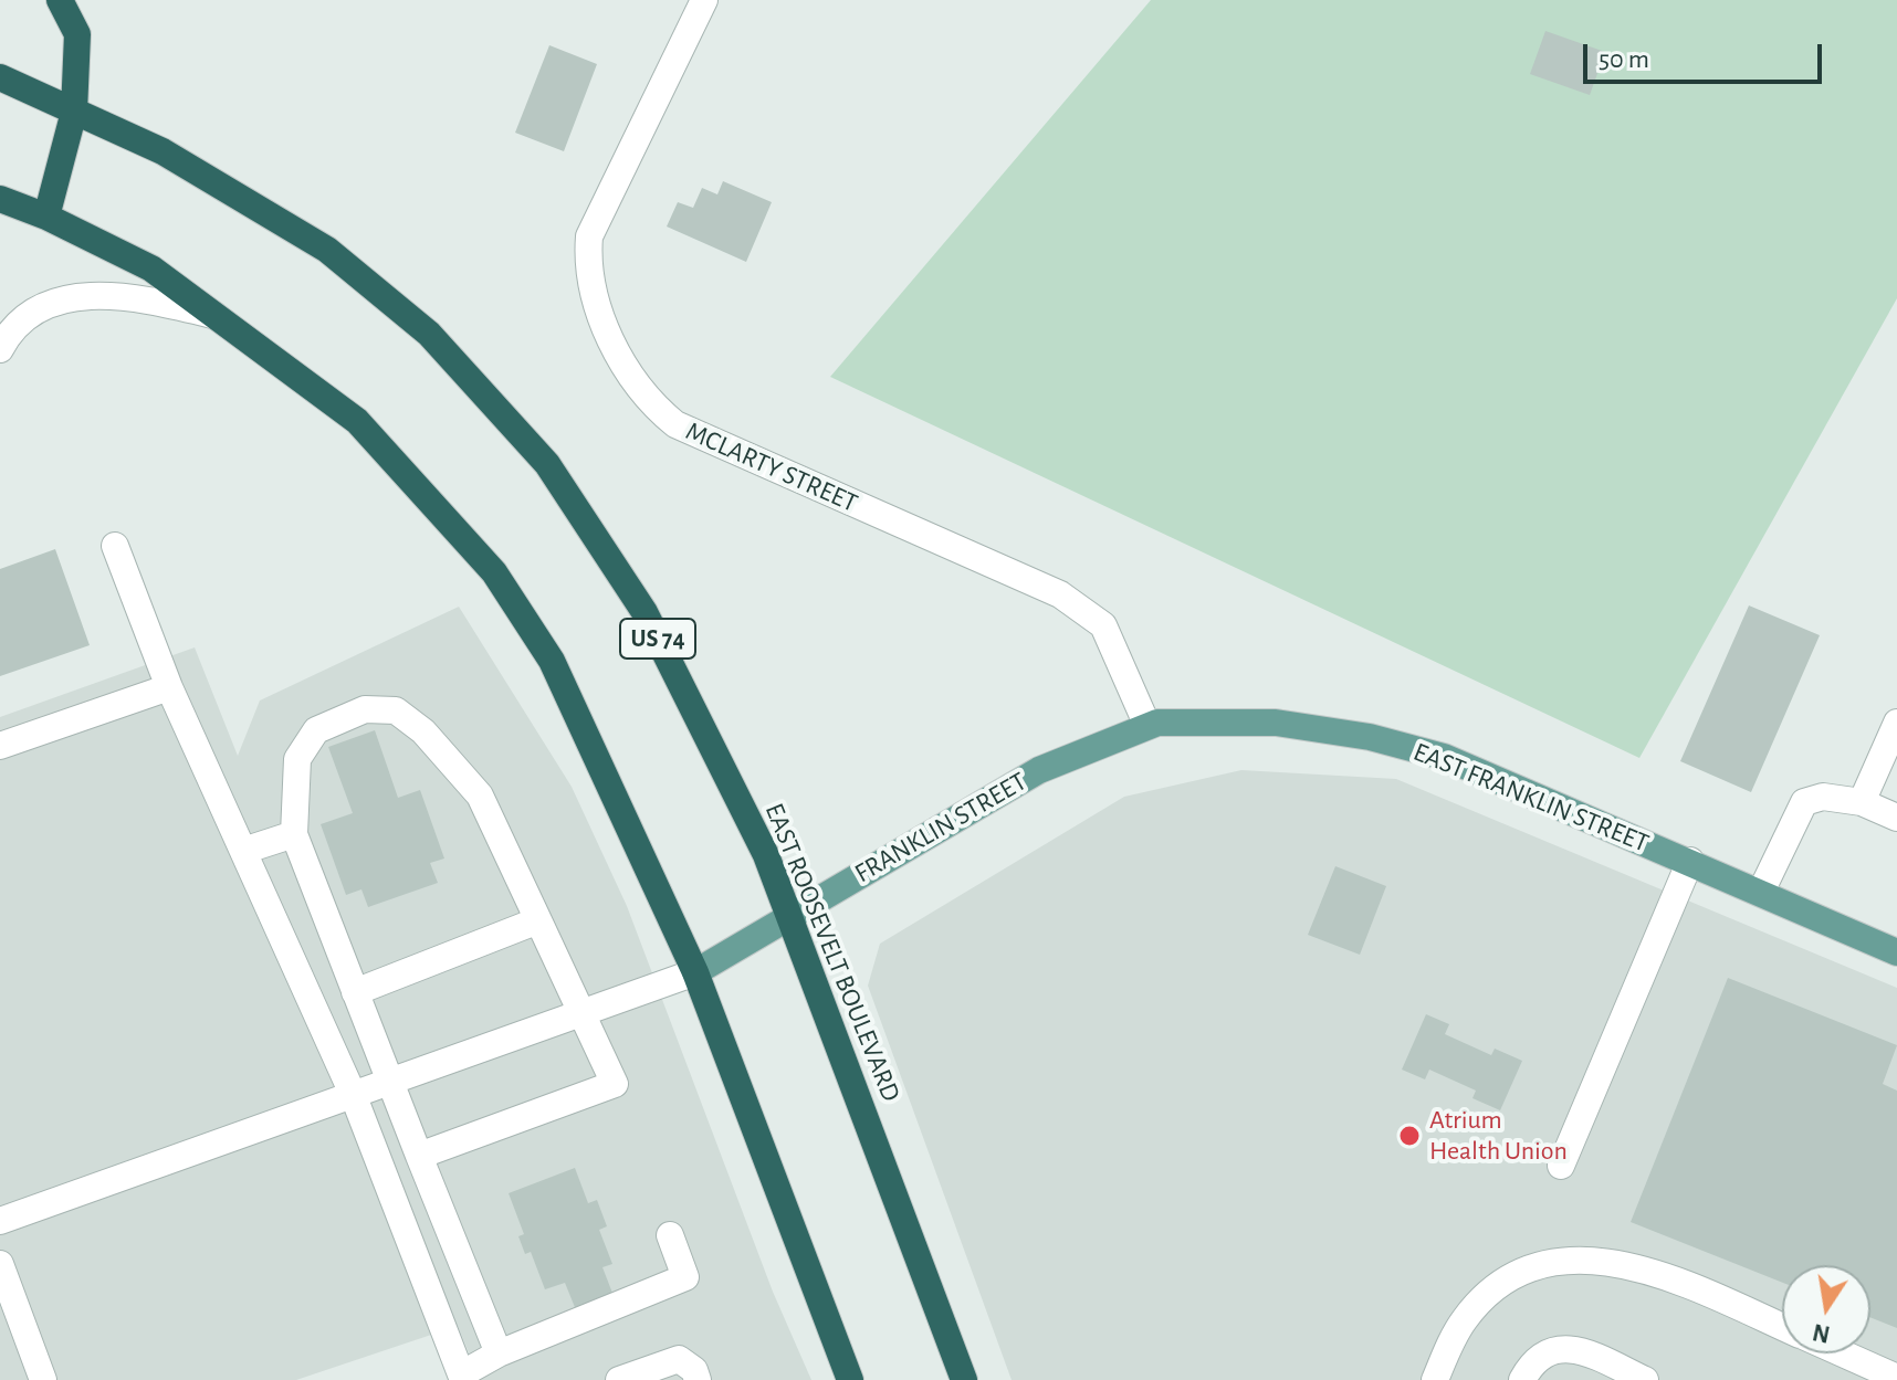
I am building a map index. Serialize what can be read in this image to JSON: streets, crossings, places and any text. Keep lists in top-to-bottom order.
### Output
{
  "streets": {
    "highway": ["US 74", "EAST ROOSEVELT BOULEVARD"],
    "main road": ["EAST FRANKLIN STREET", "FRANKLIN STREET"],
    "street": ["MCLARTY STREET"]
  },
  "crossings": [
    ["MCLARTY STREET", "EAST FRANKLIN STREET"],
    ["MCLARTY STREET", "FRANKLIN STREET"],
    ["EAST FRANKLIN STREET", "FRANKLIN STREET"],
    ["FRANKLIN STREET", "EAST ROOSEVELT BOULEVARD"]
  ],
  "places": ["Atrium Health Union"],
  "scale_bar": "50 m",
  "north": "bottom"
}
